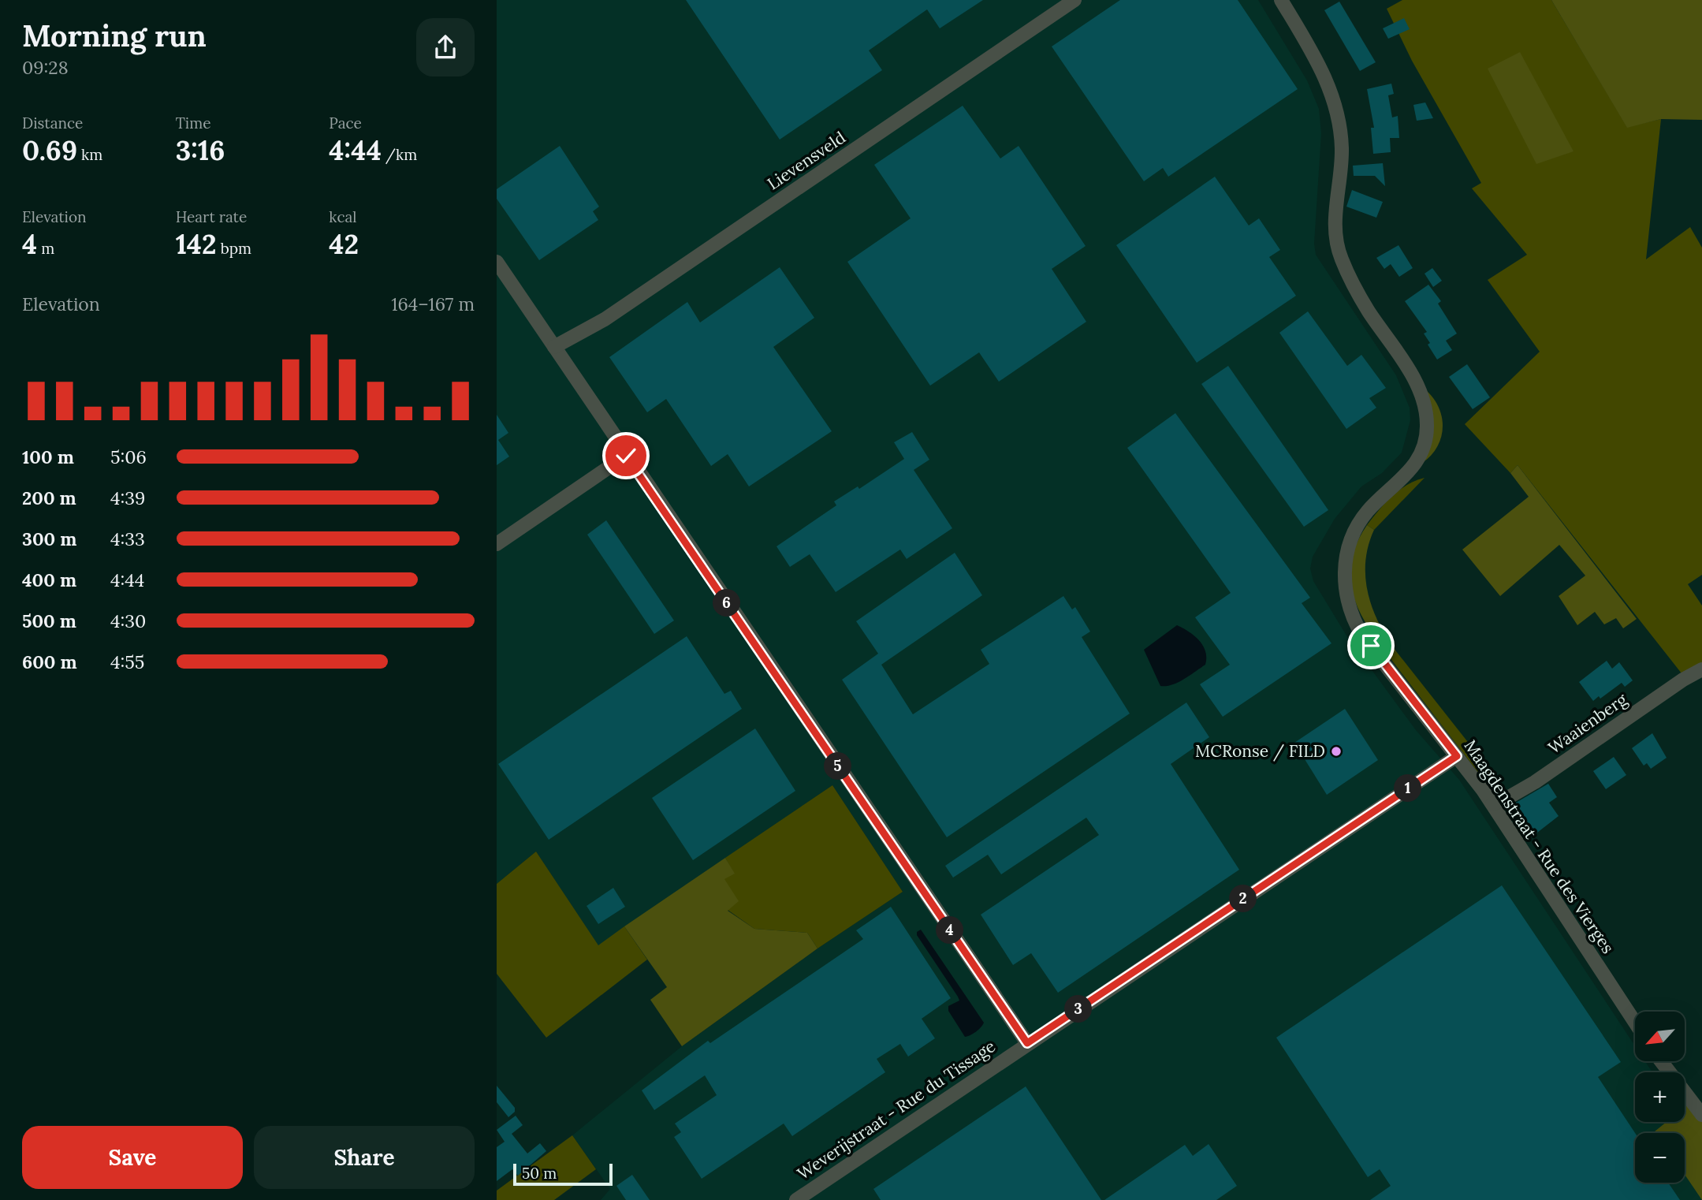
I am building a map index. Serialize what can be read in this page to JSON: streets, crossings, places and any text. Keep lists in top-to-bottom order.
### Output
{
  "streets": {
    "street": [
      "Lievensveld",
      "Waaienberg",
      "Maagdenstraat - Rue des Vierges",
      "Weverijstraat - Rue du Tissage"
    ]
  },
  "crossings": [
    ["Waaienberg", "Maagdenstraat - Rue des Vierges"],
    ["Maagdenstraat - Rue des Vierges", "Weverijstraat - Rue du Tissage"]
  ],
  "places": ["MCRonse / FILD"],
  "scale_bar": "50 m",
  "north": "bottom left",
  "page": {
    "heading": ["Morning run", "09:28"],
    "stats": [
      ["Distance", "0.69 km"],
      ["Time", "3:16"],
      ["Pace", "4:44 /km"],
      ["Elevation", "4 m"],
      ["Heart rate", "142 bpm"],
      ["kcal", "42"]
    ],
    "chart": ["Elevation", "164–167 m"],
    "list": [
      {
        "name": "100 m",
        "note": "5:06"
      },
      {
        "name": "200 m",
        "note": "4:39"
      },
      {
        "name": "300 m",
        "note": "4:33"
      },
      {
        "name": "400 m",
        "note": "4:44"
      },
      {
        "name": "500 m",
        "note": "4:30"
      },
      {
        "name": "600 m",
        "note": "4:55"
      }
    ],
    "pins": [
      "6",
      "5",
      "1",
      "2",
      "4",
      "3"
    ],
    "map_buttons": ["+", "−"],
    "buttons": ["Save", "Share"],
    "scale": "50 m"
  }
}
